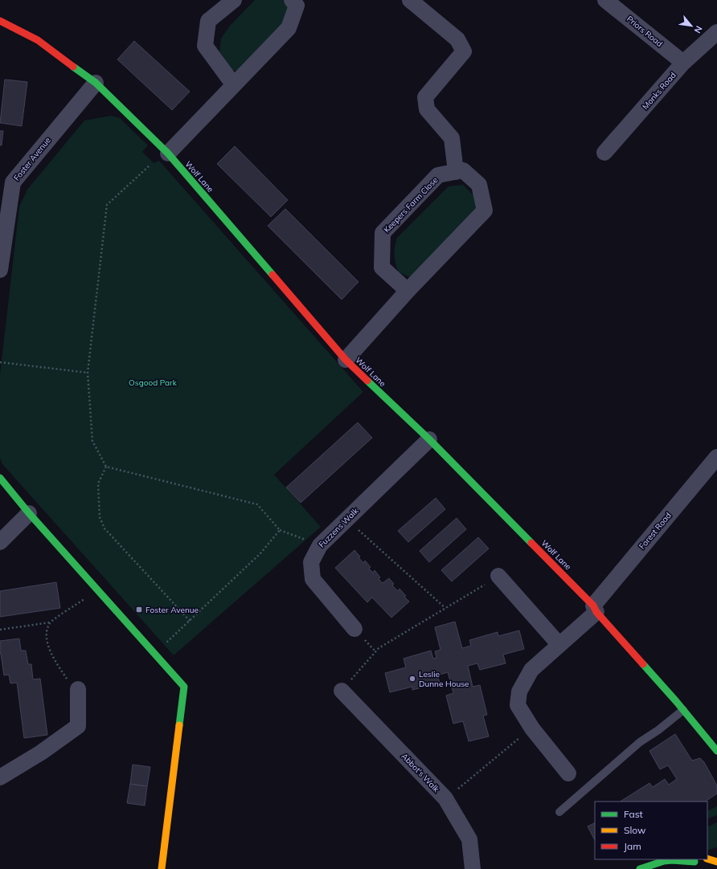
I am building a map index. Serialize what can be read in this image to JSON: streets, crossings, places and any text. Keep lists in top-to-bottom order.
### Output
{
  "streets": {
    "street": [
      "Priors Road",
      "Monks Road",
      "Foster Avenue",
      "Wolf Lane",
      "Keepers Farm Close",
      "Fuzzens Walk",
      "Forest Road",
      "Abbot's Walk"
    ]
  },
  "crossings": [
    ["Priors Road", "Monks Road"],
    ["Foster Avenue", "Wolf Lane"],
    ["Wolf Lane", "Keepers Farm Close"],
    ["Wolf Lane", "Fuzzens Walk"],
    ["Wolf Lane", "Forest Road"]
  ],
  "parks": ["Osgood Park"],
  "places": {
    "transit": ["Foster Avenue"],
    "other": ["Leslie Dunne House"]
  },
  "legend": ["Fast", "Slow", "Jam"],
  "north": "bottom right"
}
